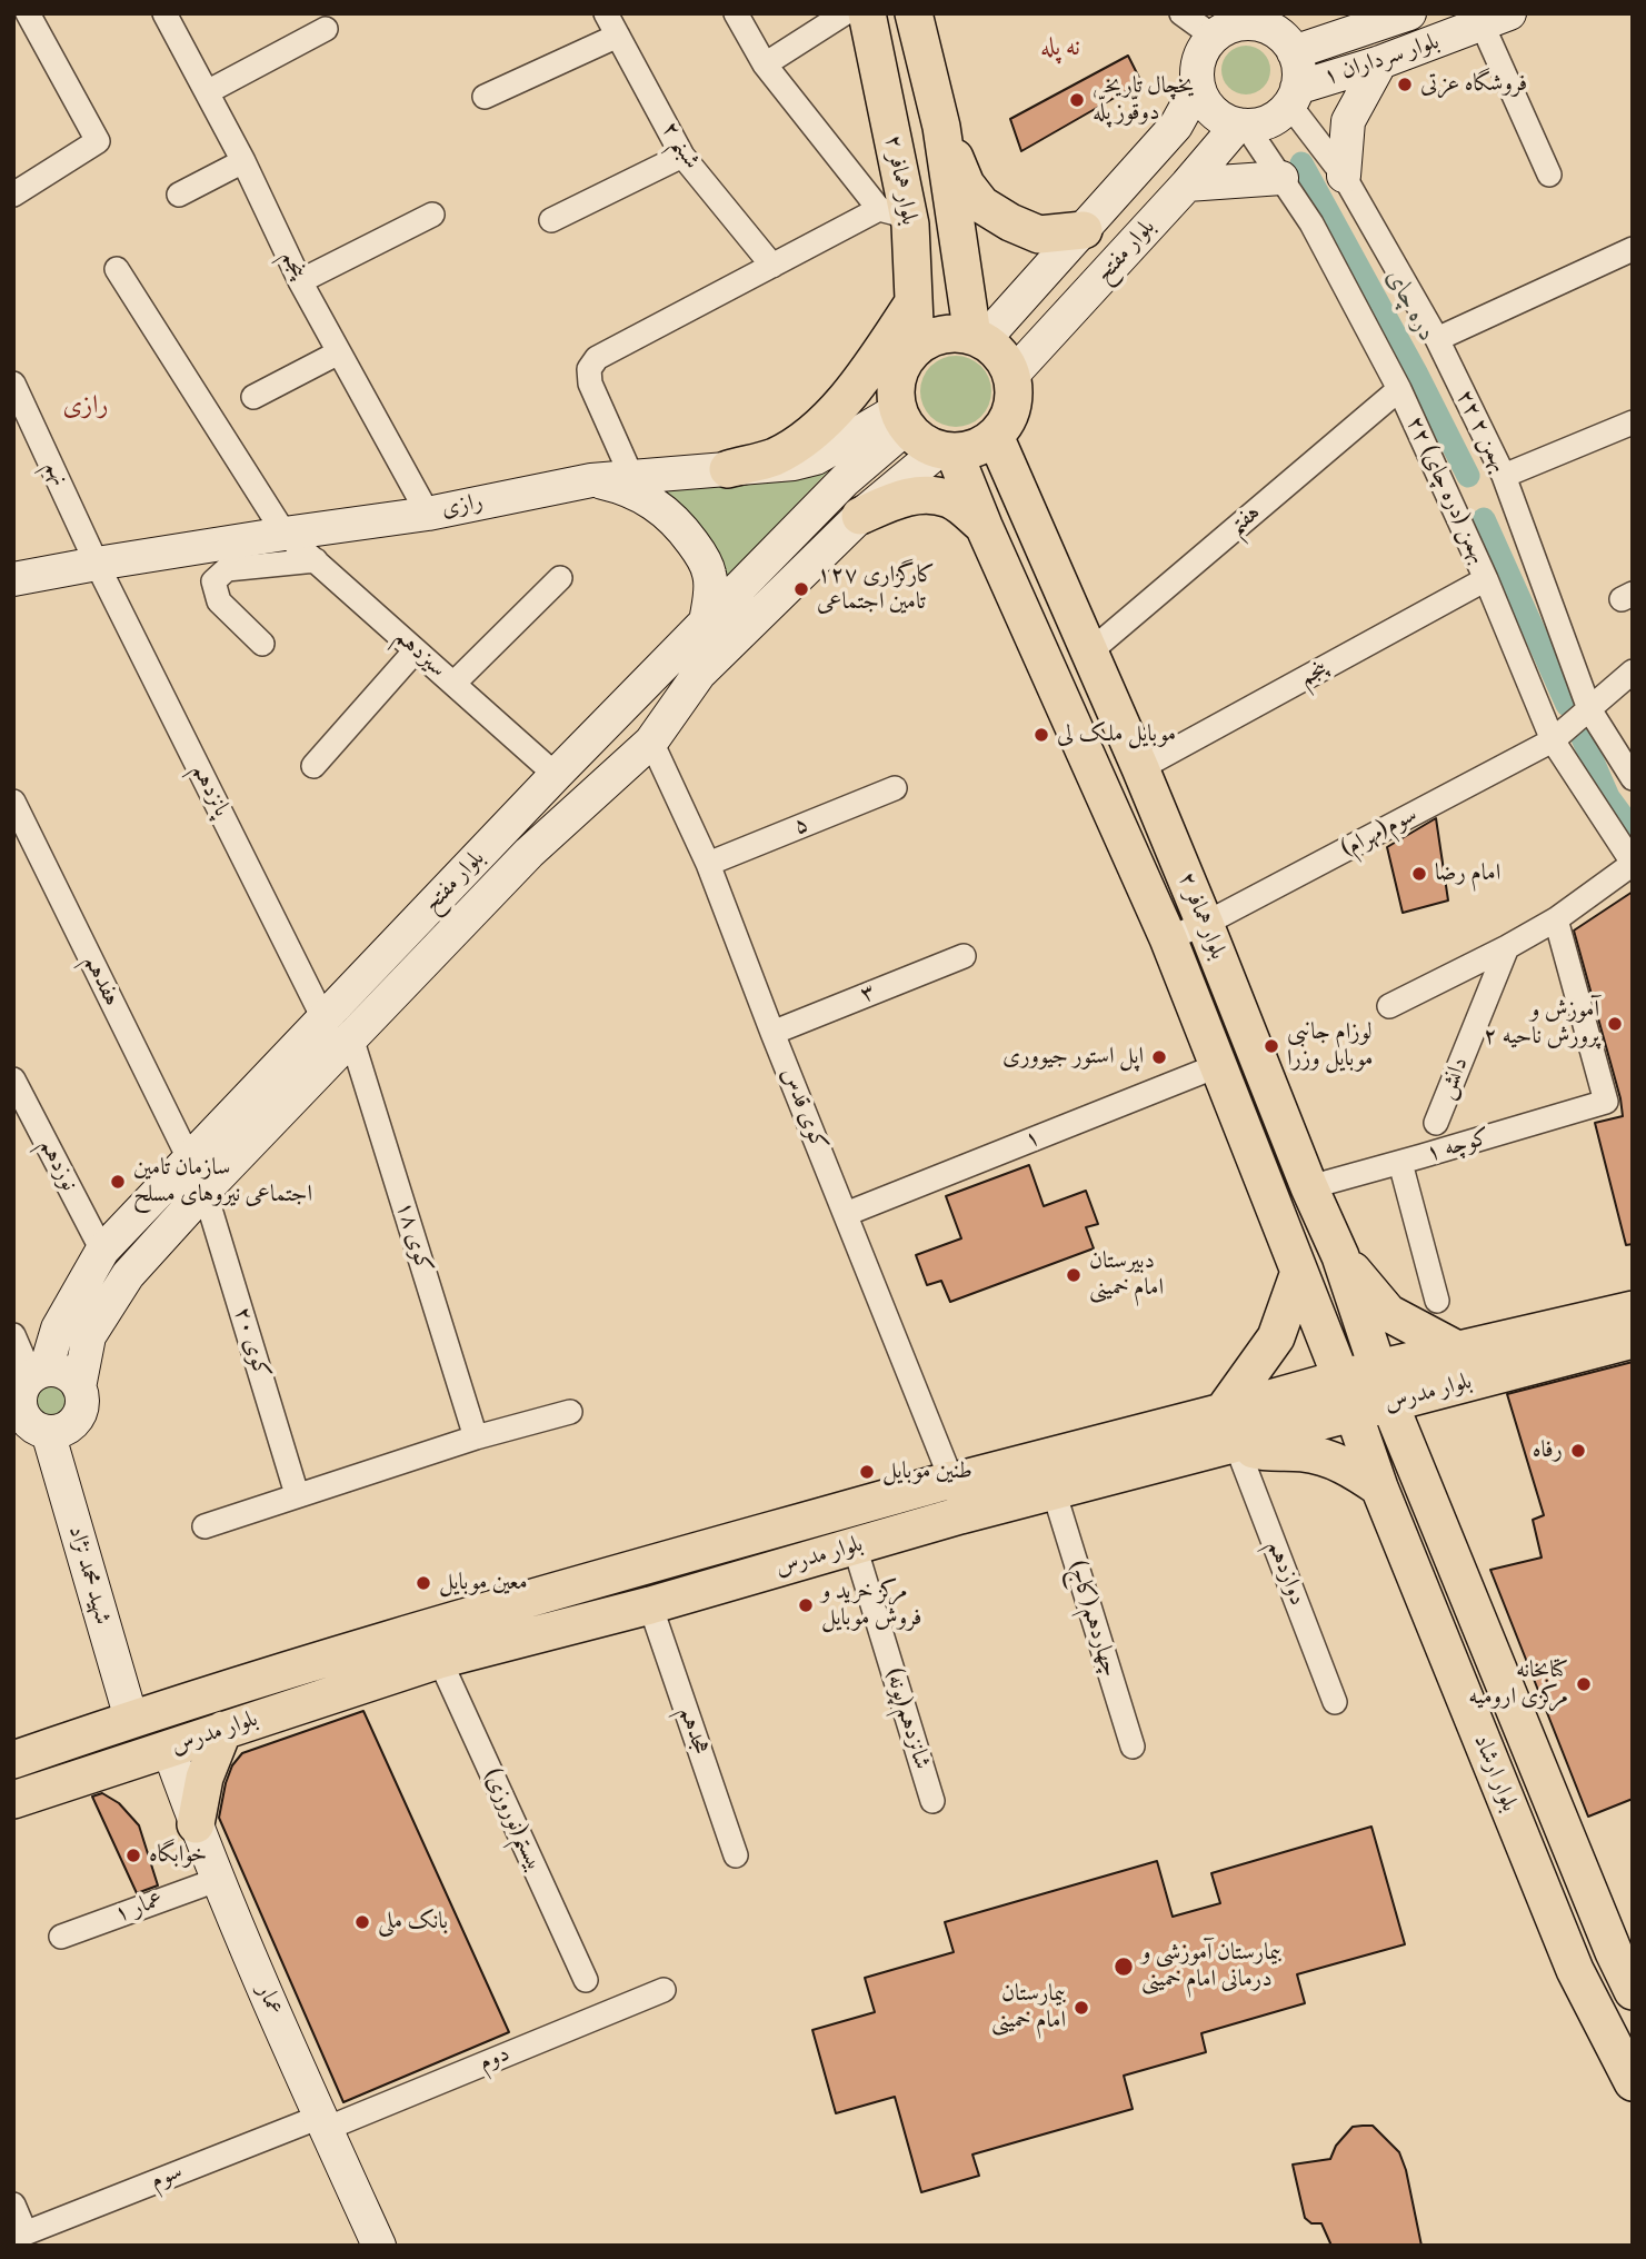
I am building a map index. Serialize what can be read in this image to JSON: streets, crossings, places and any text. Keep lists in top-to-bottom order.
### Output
{
  "streets": {
    "main road": ["بلوار همافر ۲", "بلوار مدرس", "بلوار ارشاد"],
    "street": [
      "بلوار سرداران ۱",
      "شبنم ۲",
      "بلوار مفتح",
      "پنجم",
      "۲۲ بهمن ۲",
      "نهم",
      "۲۲ بهمن (دره چای)",
      "رازی",
      "هفتم",
      "سیزدهم",
      "پانزدهم",
      "۵",
      "سوم(مهرام)",
      "هفدهم",
      "۳",
      "دانش",
      "کوی قدس",
      "۱",
      "کوچه ۱",
      "نوزدهم",
      "کوی ۱۸",
      "کوی ۲۰",
      "دوازدهم",
      "شهید محمد نژاد",
      "چهاردهم(کاج)",
      "شانزدهم(پونه)",
      "هجدهم",
      "بیستم(نوروزی)",
      "عمار ۱",
      "عمار",
      "دوم",
      "سوم"
    ]
  },
  "crossings": [
    ["بلوار سرداران ۱", "بلوار مفتح"],
    ["بلوار سرداران ۱", "۲۲ بهمن ۲"],
    ["بلوار سرداران ۱", "۲۲ بهمن (دره چای)"],
    ["بلوار همافر ۲", "بلوار مفتح"],
    ["بلوار همافر ۲", "پنجم"],
    ["بلوار همافر ۲", "رازی"],
    ["بلوار همافر ۲", "هفتم"],
    ["بلوار همافر ۲", "سوم(مهرام)"],
    ["بلوار همافر ۲", "۱"],
    ["بلوار همافر ۲", "کوچه ۱"],
    ["بلوار همافر ۲", "بلوار مدرس"],
    ["بلوار همافر ۲", "بلوار ارشاد"],
    ["بلوار مفتح", "۲۲ بهمن ۲"],
    ["بلوار مفتح", "۲۲ بهمن (دره چای)"],
    ["بلوار مفتح", "رازی"],
    ["بلوار مفتح", "سیزدهم"],
    ["بلوار مفتح", "پانزدهم"],
    ["بلوار مفتح", "هفدهم"],
    ["بلوار مفتح", "کوی قدس"],
    ["بلوار مفتح", "نوزدهم"],
    ["بلوار مفتح", "کوی ۱۸"],
    ["بلوار مفتح", "کوی ۲۰"],
    ["بلوار مفتح", "شهید محمد نژاد"],
    ["پنجم", "۲۲ بهمن (دره چای)"],
    ["پنجم", "رازی"],
    ["۲۲ بهمن ۲", "۲۲ بهمن (دره چای)"],
    ["۲۲ بهمن ۲", "سوم(مهرام)"],
    ["نهم", "رازی"],
    ["نهم", "پانزدهم"],
    ["۲۲ بهمن (دره چای)", "هفتم"],
    ["۲۲ بهمن (دره چای)", "سوم(مهرام)"],
    ["رازی", "سیزدهم"],
    ["رازی", "پانزدهم"],
    ["۵", "کوی قدس"],
    ["۳", "کوی قدس"],
    ["کوی قدس", "۱"],
    ["کوی قدس", "بلوار مدرس"],
    ["بلوار مدرس", "دوازدهم"],
    ["بلوار مدرس", "شهید محمد نژاد"],
    ["بلوار مدرس", "چهاردهم(کاج)"],
    ["بلوار مدرس", "شانزدهم(پونه)"],
    ["بلوار مدرس", "هجدهم"],
    ["بلوار مدرس", "بلوار ارشاد"],
    ["بلوار مدرس", "بیستم(نوروزی)"],
    ["بلوار مدرس", "عمار"],
    ["عمار ۱", "عمار"],
    ["عمار", "دوم"],
    ["عمار", "سوم"],
    ["دوم", "سوم"]
  ],
  "districts": ["نه پله", "رازی"],
  "water": ["دره چای"],
  "places": [
    "فروشگاه عزتی",
    "یخچال تاریخی دوقّوز پلّه",
    "کارگزاری ۱۲۷ تامین اجتماعی",
    "موبایل ملک لی",
    "امام رضا",
    "آموزش و پرورش ناحیه ۲",
    "لوزام جانبی موبایل وزرا",
    "اپل استور جيووری",
    "سازمان تامین اجتماعی نیروهای مسلح",
    "دبیرستان امام خمینی",
    "رفاه",
    "طنین موبایل",
    "معین موبایل",
    "مرکز خرید و فروش موبایل",
    "کتابخانه مرکزی ارومیه",
    "خوابگاه",
    "بانک ملی",
    "بیمارستان آموزشی و درمانی امام خمینی",
    "بیمارستان امام خمینی"
  ]
}
